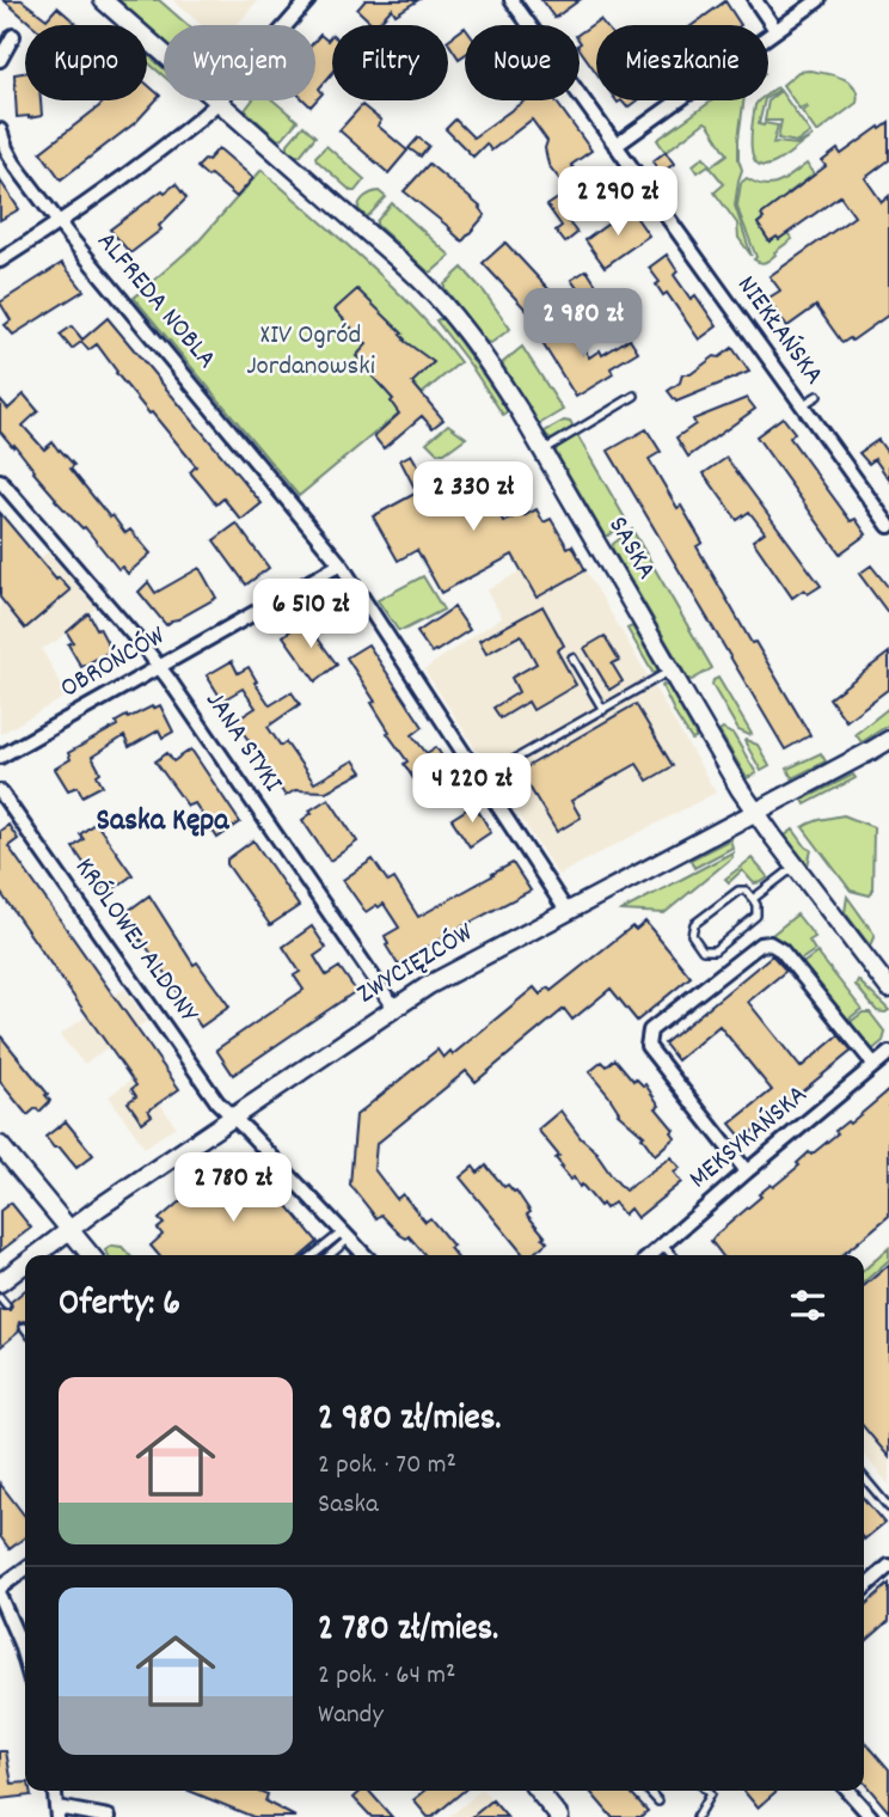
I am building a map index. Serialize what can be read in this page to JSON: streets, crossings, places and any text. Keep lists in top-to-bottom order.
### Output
{
  "streets": {
    "street": [
      "ALFREDA NOBLA",
      "NIEKŁAŃSKA",
      "SASKA",
      "OBROŃCÓW",
      "JANA STYKI",
      "KRÓLOWEJ ALDONY",
      "ZWYCIĘZCÓW",
      "MEKSYKAŃSKA"
    ]
  },
  "crossings": [
    ["ALFREDA NOBLA", "OBROŃCÓW"],
    ["ALFREDA NOBLA", "ZWYCIĘZCÓW"],
    ["SASKA", "ZWYCIĘZCÓW"],
    ["OBROŃCÓW", "JANA STYKI"],
    ["JANA STYKI", "ZWYCIĘZCÓW"],
    ["KRÓLOWEJ ALDONY", "ZWYCIĘZCÓW"]
  ],
  "districts": ["Saska Kępa"],
  "parks": ["XIV Ogród Jordanowski"],
  "page": {
    "chip": [
      "Kupno",
      "Wynajem",
      "Filtry",
      "Nowe",
      "Mieszkanie"
    ],
    "price": [
      "2 290 zł",
      "2 980 zł",
      "2 330 zł",
      "6 510 zł",
      "4 220 zł",
      "2 780 zł"
    ],
    "heading": "Oferty: 6",
    "list": [
      {
        "name": "2 980 zł/mies.",
        "note": "2 pok. · 70 m² · Saska"
      },
      {
        "name": "2 780 zł/mies.",
        "note": "2 pok. · 64 m² · Wandy"
      }
    ]
  }
}
